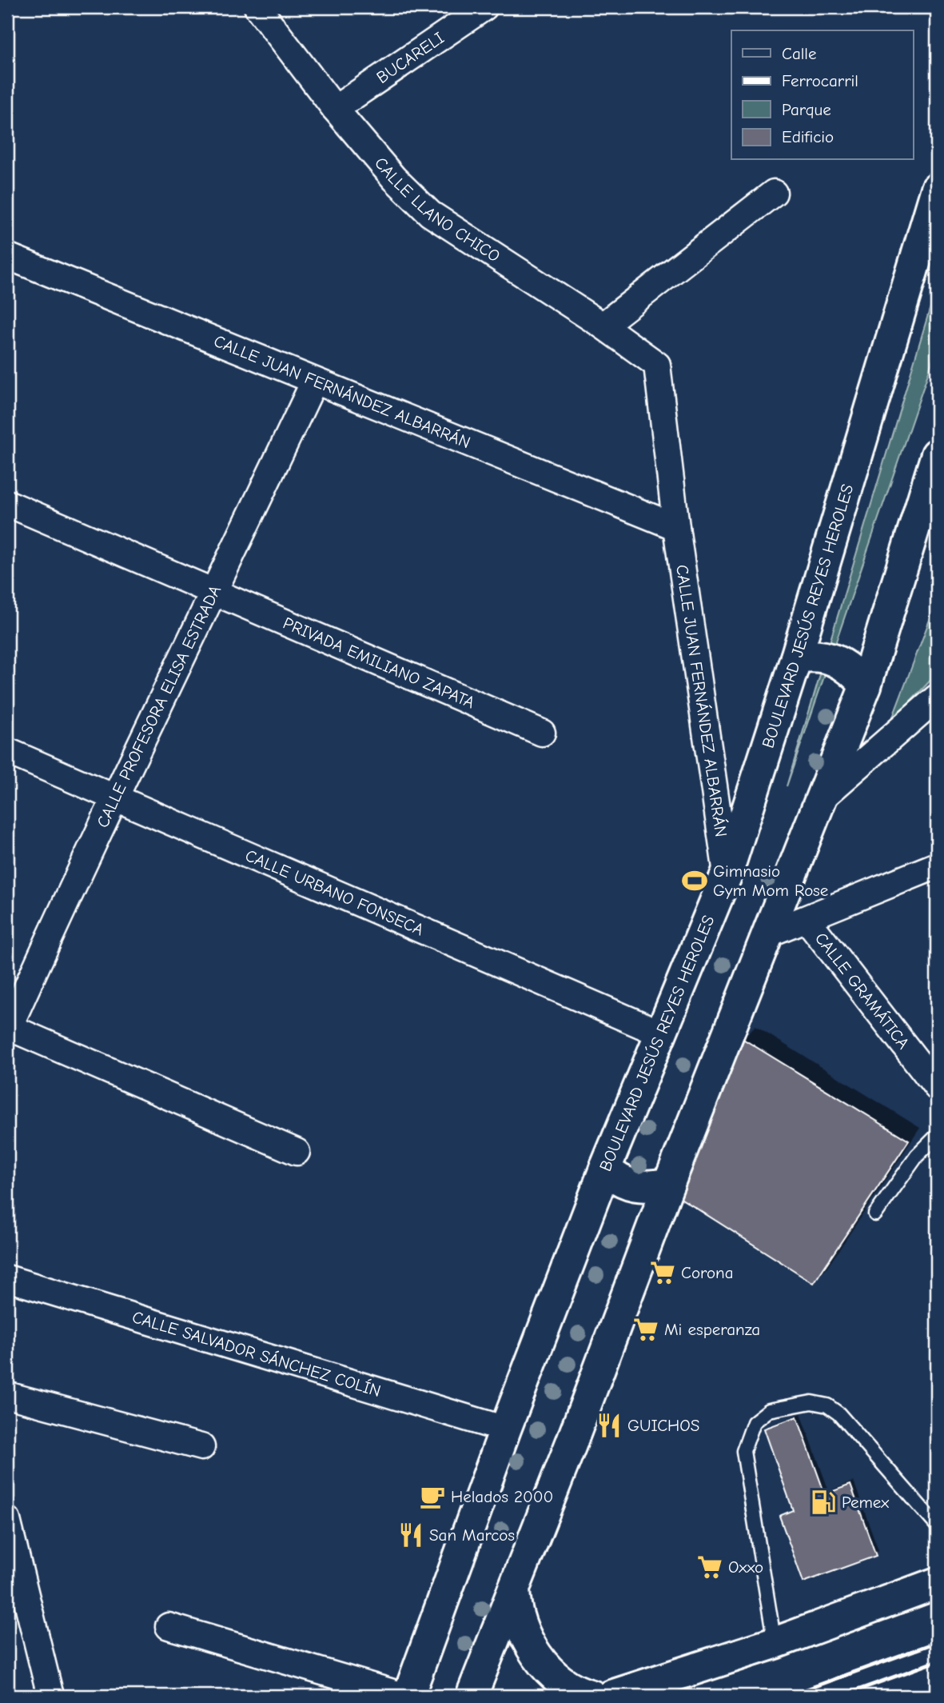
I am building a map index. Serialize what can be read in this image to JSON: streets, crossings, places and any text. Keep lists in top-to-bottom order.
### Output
{
  "streets": {
    "main road": ["BOULEVARD JESÚS REYES HEROLES"],
    "street": [
      "BUCARELI",
      "CALLE LLANO CHICO",
      "CALLE JUAN FERNÁNDEZ ALBARRÁN",
      "PRIVADA EMILIANO ZAPATA",
      "CALLE PROFESORA ELISA ESTRADA",
      "CALLE URBANO FONSECA",
      "CALLE GRAMÁTICA",
      "CALLE SALVADOR SÁNCHEZ COLÍN"
    ]
  },
  "crossings": [
    ["BUCARELI", "CALLE LLANO CHICO"],
    ["CALLE LLANO CHICO", "CALLE JUAN FERNÁNDEZ ALBARRÁN"],
    ["CALLE JUAN FERNÁNDEZ ALBARRÁN", "BOULEVARD JESÚS REYES HEROLES"],
    ["CALLE JUAN FERNÁNDEZ ALBARRÁN", "CALLE PROFESORA ELISA ESTRADA"],
    ["BOULEVARD JESÚS REYES HEROLES", "CALLE URBANO FONSECA"],
    ["BOULEVARD JESÚS REYES HEROLES", "CALLE SALVADOR SÁNCHEZ COLÍN"],
    ["PRIVADA EMILIANO ZAPATA", "CALLE PROFESORA ELISA ESTRADA"],
    ["CALLE PROFESORA ELISA ESTRADA", "CALLE URBANO FONSECA"]
  ],
  "places": {
    "sports": ["Gimnasio Gym Mom Rose"],
    "supermarket": ["Corona", "Mi esperanza", "Oxxo"],
    "restaurant": ["GUICHOS", "San Marcos"],
    "cafe": ["Helados 2000"],
    "fuel station": ["Pemex"]
  },
  "legend": [
    "Calle",
    "Ferrocarril",
    "Parque",
    "Edificio"
  ]
}
